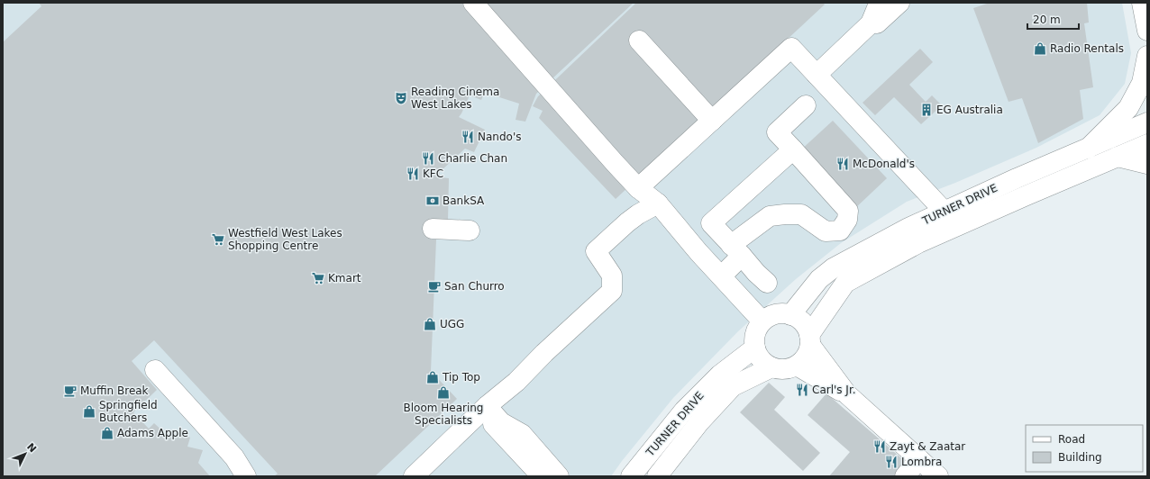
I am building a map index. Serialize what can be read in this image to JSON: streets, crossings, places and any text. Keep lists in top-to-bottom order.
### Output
{
  "streets": {
    "street": ["TURNER DRIVE"]
  },
  "places": {
    "shop": [
      "Radio Rentals",
      "UGG",
      "Tip Top",
      "Bloom Hearing Specialists",
      "Springfield Butchers",
      "Adams Apple"
    ],
    "theatre": ["Reading Cinema West Lakes"],
    "building": ["EG Australia"],
    "restaurant": [
      "Nando's",
      "Charlie Chan",
      "McDonald's",
      "KFC",
      "Carl's Jr.",
      "Zayt & Zaatar",
      "Lombra"
    ],
    "bank": ["BankSA"],
    "supermarket": ["Westfield West Lakes Shopping Centre", "Kmart"],
    "cafe": ["San Churro", "Muffin Break"]
  },
  "legend": ["Road", "Building"],
  "scale_bar": "20 m",
  "north": "top right"
}
